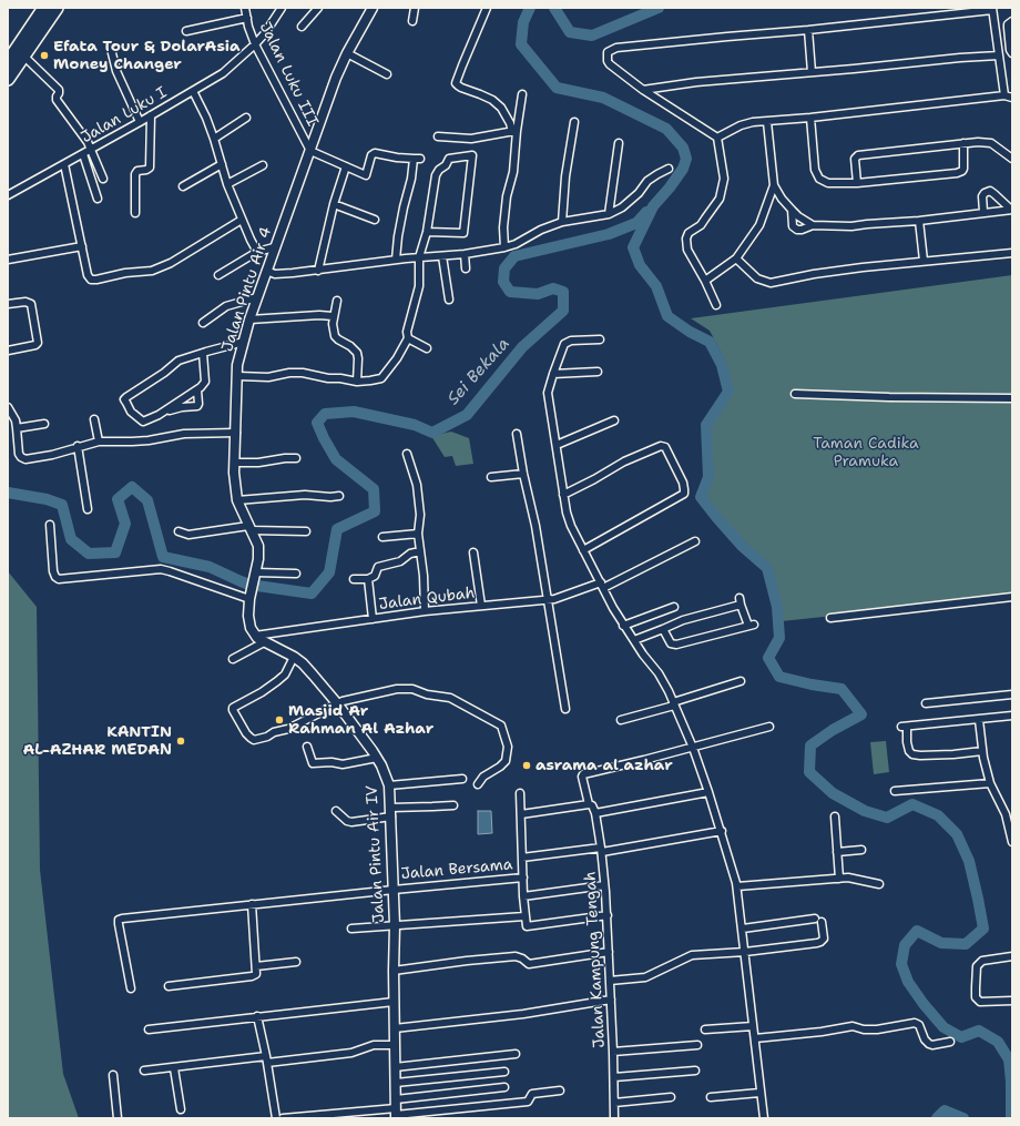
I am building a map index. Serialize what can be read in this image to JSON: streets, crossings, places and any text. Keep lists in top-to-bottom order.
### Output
{
  "streets": {
    "main road": ["Jalan Pintu Air 4", "Jalan Pintu Air IV"],
    "street": [
      "Jalan Luku III",
      "Jalan Luku I",
      "Jalan Qubah",
      "Jalan Bersama",
      "Jalan Kampung Tengah"
    ]
  },
  "crossings": [
    ["Jalan Luku III", "Jalan Luku I"],
    ["Jalan Luku III", "Jalan Pintu Air 4"],
    ["Jalan Qubah", "Jalan Pintu Air IV"],
    ["Jalan Pintu Air IV", "Jalan Bersama"]
  ],
  "water": ["Sei Bekala"],
  "parks": ["Taman Cadika Pramuka"],
  "places": [
    "Efata Tour & DolarAsia Money Changer",
    "Masjid Ar Rahman Al Azhar",
    "KANTIN AL-AZHAR MEDAN",
    "asrama al azhar"
  ]
}
